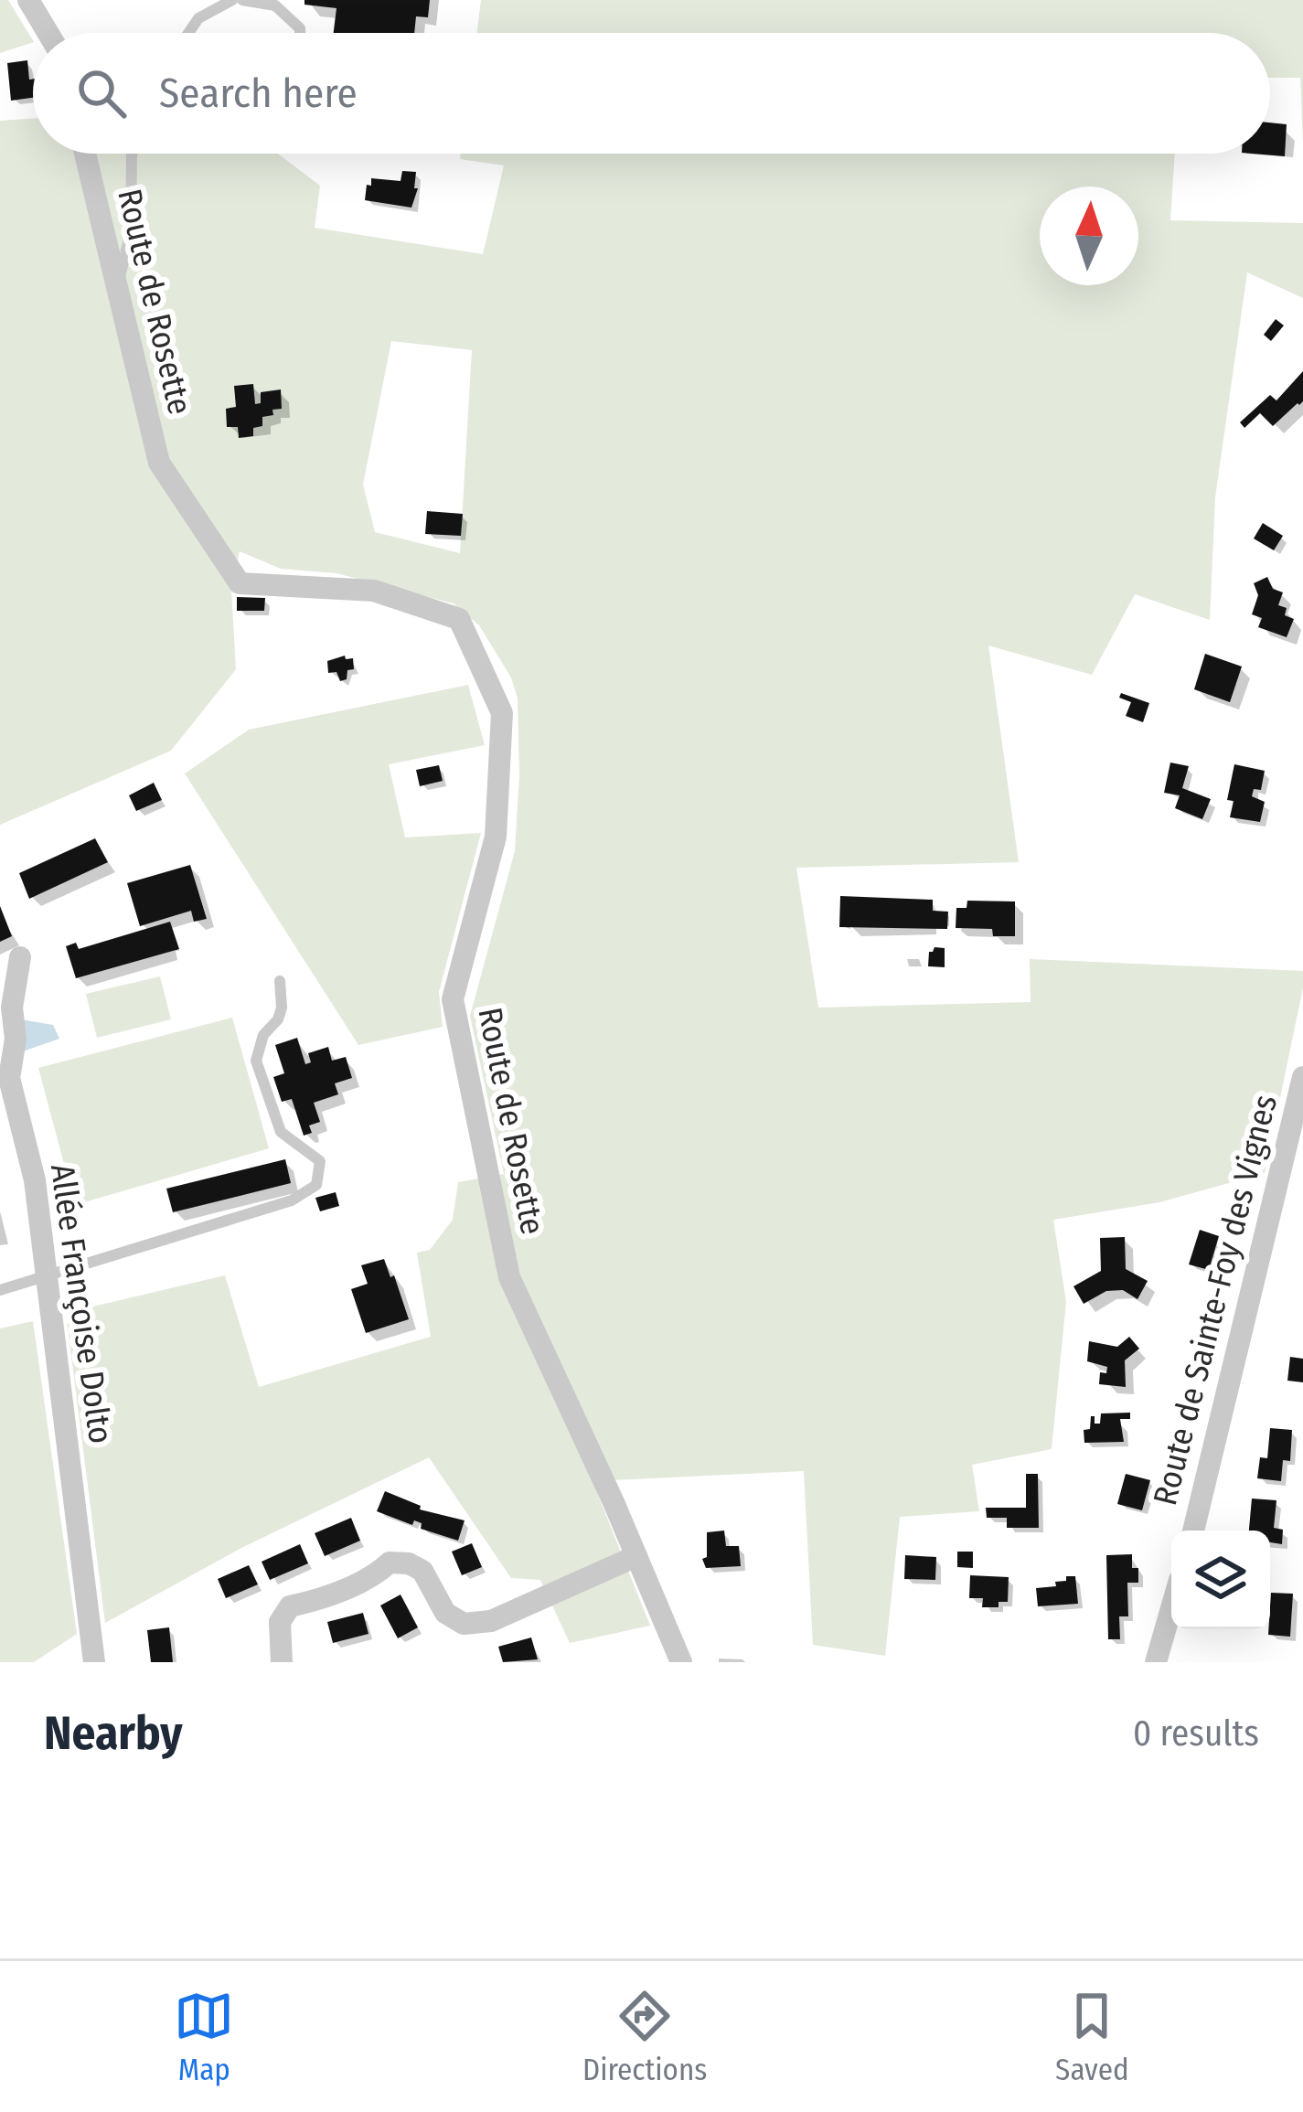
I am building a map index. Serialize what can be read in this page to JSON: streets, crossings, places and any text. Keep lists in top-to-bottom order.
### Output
{
  "streets": {
    "street": ["Route de Rosette", "Route de Sainte-Foy des Vignes", "Allée Françoise Dolto"]
  },
  "north": "top",
  "page": {
    "search": "Search here",
    "heading": ["Nearby", "0 results"],
    "nav": ["Map", "Directions", "Saved"]
  }
}
